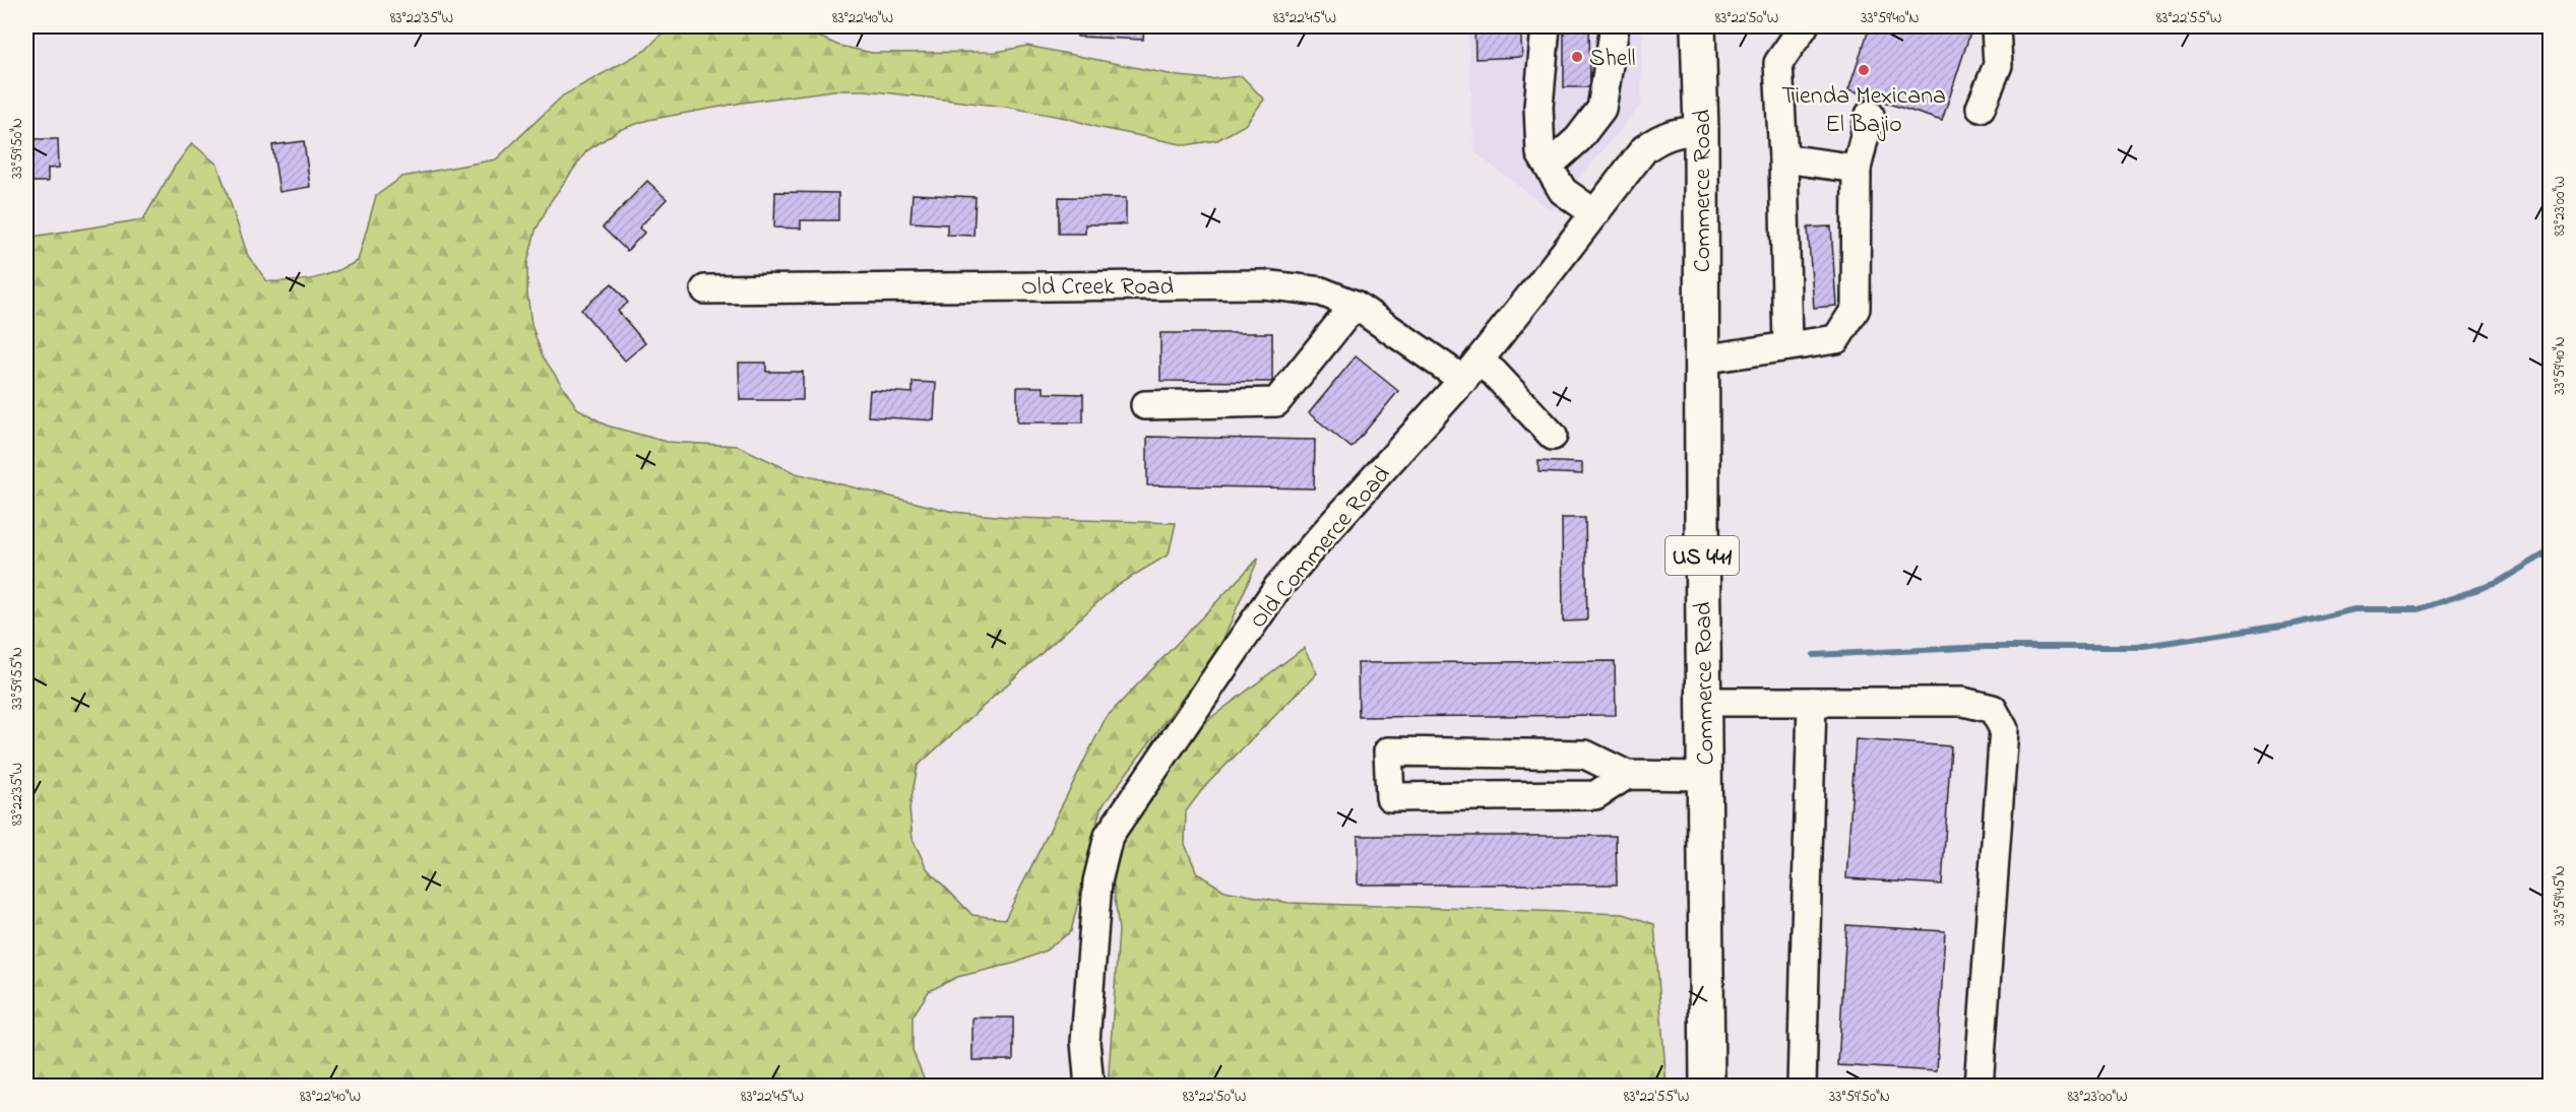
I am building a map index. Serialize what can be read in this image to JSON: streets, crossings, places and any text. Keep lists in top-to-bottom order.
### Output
{
  "streets": {
    "highway": ["Commerce Road", "US 441"],
    "street": ["Old Creek Road", "Old Commerce Road"]
  },
  "crossings": [
    ["Commerce Road", "Old Commerce Road"],
    ["Old Creek Road", "Old Commerce Road"]
  ],
  "places": ["Shell", "Tienda Mexicana El Bajio"],
  "coordinates": [
    "83°22'35\"W",
    "83°22'40\"W",
    "83°22'45\"W",
    "83°22'50\"W",
    "33°59'40\"N",
    "83°22'55\"W",
    "33°59'50\"N",
    "83°23'00\"W",
    "33°59'55\"N",
    "33°59'45\"N"
  ]
}
